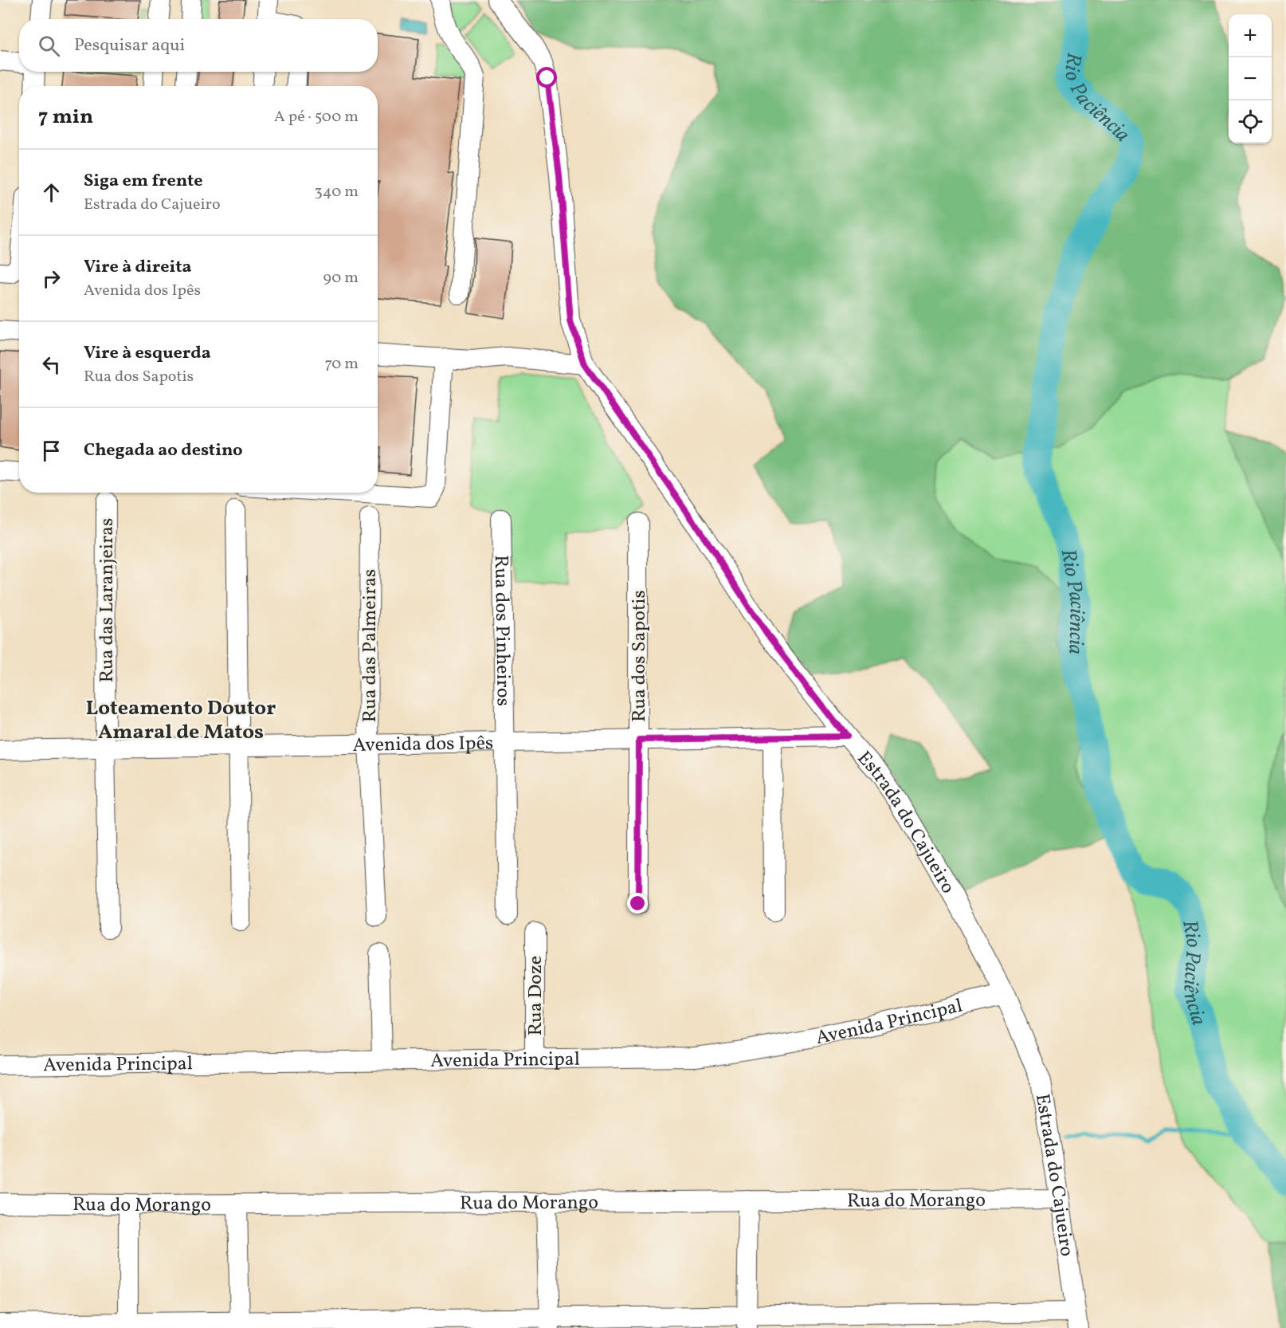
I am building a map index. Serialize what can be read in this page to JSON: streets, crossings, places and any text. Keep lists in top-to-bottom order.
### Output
{
  "streets": {
    "street": [
      "Rua das Laranjeiras",
      "Rua dos Pinheiros",
      "Rua das Palmeiras",
      "Rua dos Sapotis",
      "Avenida dos Ipês",
      "Estrada do Cajueiro",
      "Rua Doze",
      "Avenida Principal",
      "Rua do Morango"
    ]
  },
  "crossings": [
    ["Rua das Laranjeiras", "Avenida dos Ipês"],
    ["Rua dos Pinheiros", "Avenida dos Ipês"],
    ["Rua das Palmeiras", "Avenida dos Ipês"],
    ["Rua dos Sapotis", "Avenida dos Ipês"],
    ["Avenida dos Ipês", "Estrada do Cajueiro"],
    ["Estrada do Cajueiro", "Avenida Principal"],
    ["Estrada do Cajueiro", "Rua do Morango"],
    ["Rua Doze", "Avenida Principal"]
  ],
  "districts": ["Loteamento Doutor Amaral de Matos"],
  "water": ["Rio Paciência"],
  "page": {
    "map_buttons": ["+", "−"],
    "search": "Pesquisar aqui",
    "heading": ["7 min", "A pé · 500 m"],
    "list": [
      ["Siga em frente", "Estrada do Cajueiro", "340 m"],
      ["Vire à direita", "Avenida dos Ipês", "90 m"],
      ["Vire à esquerda", "Rua dos Sapotis", "70 m"],
      "Chegada ao destino"
    ]
  }
}
